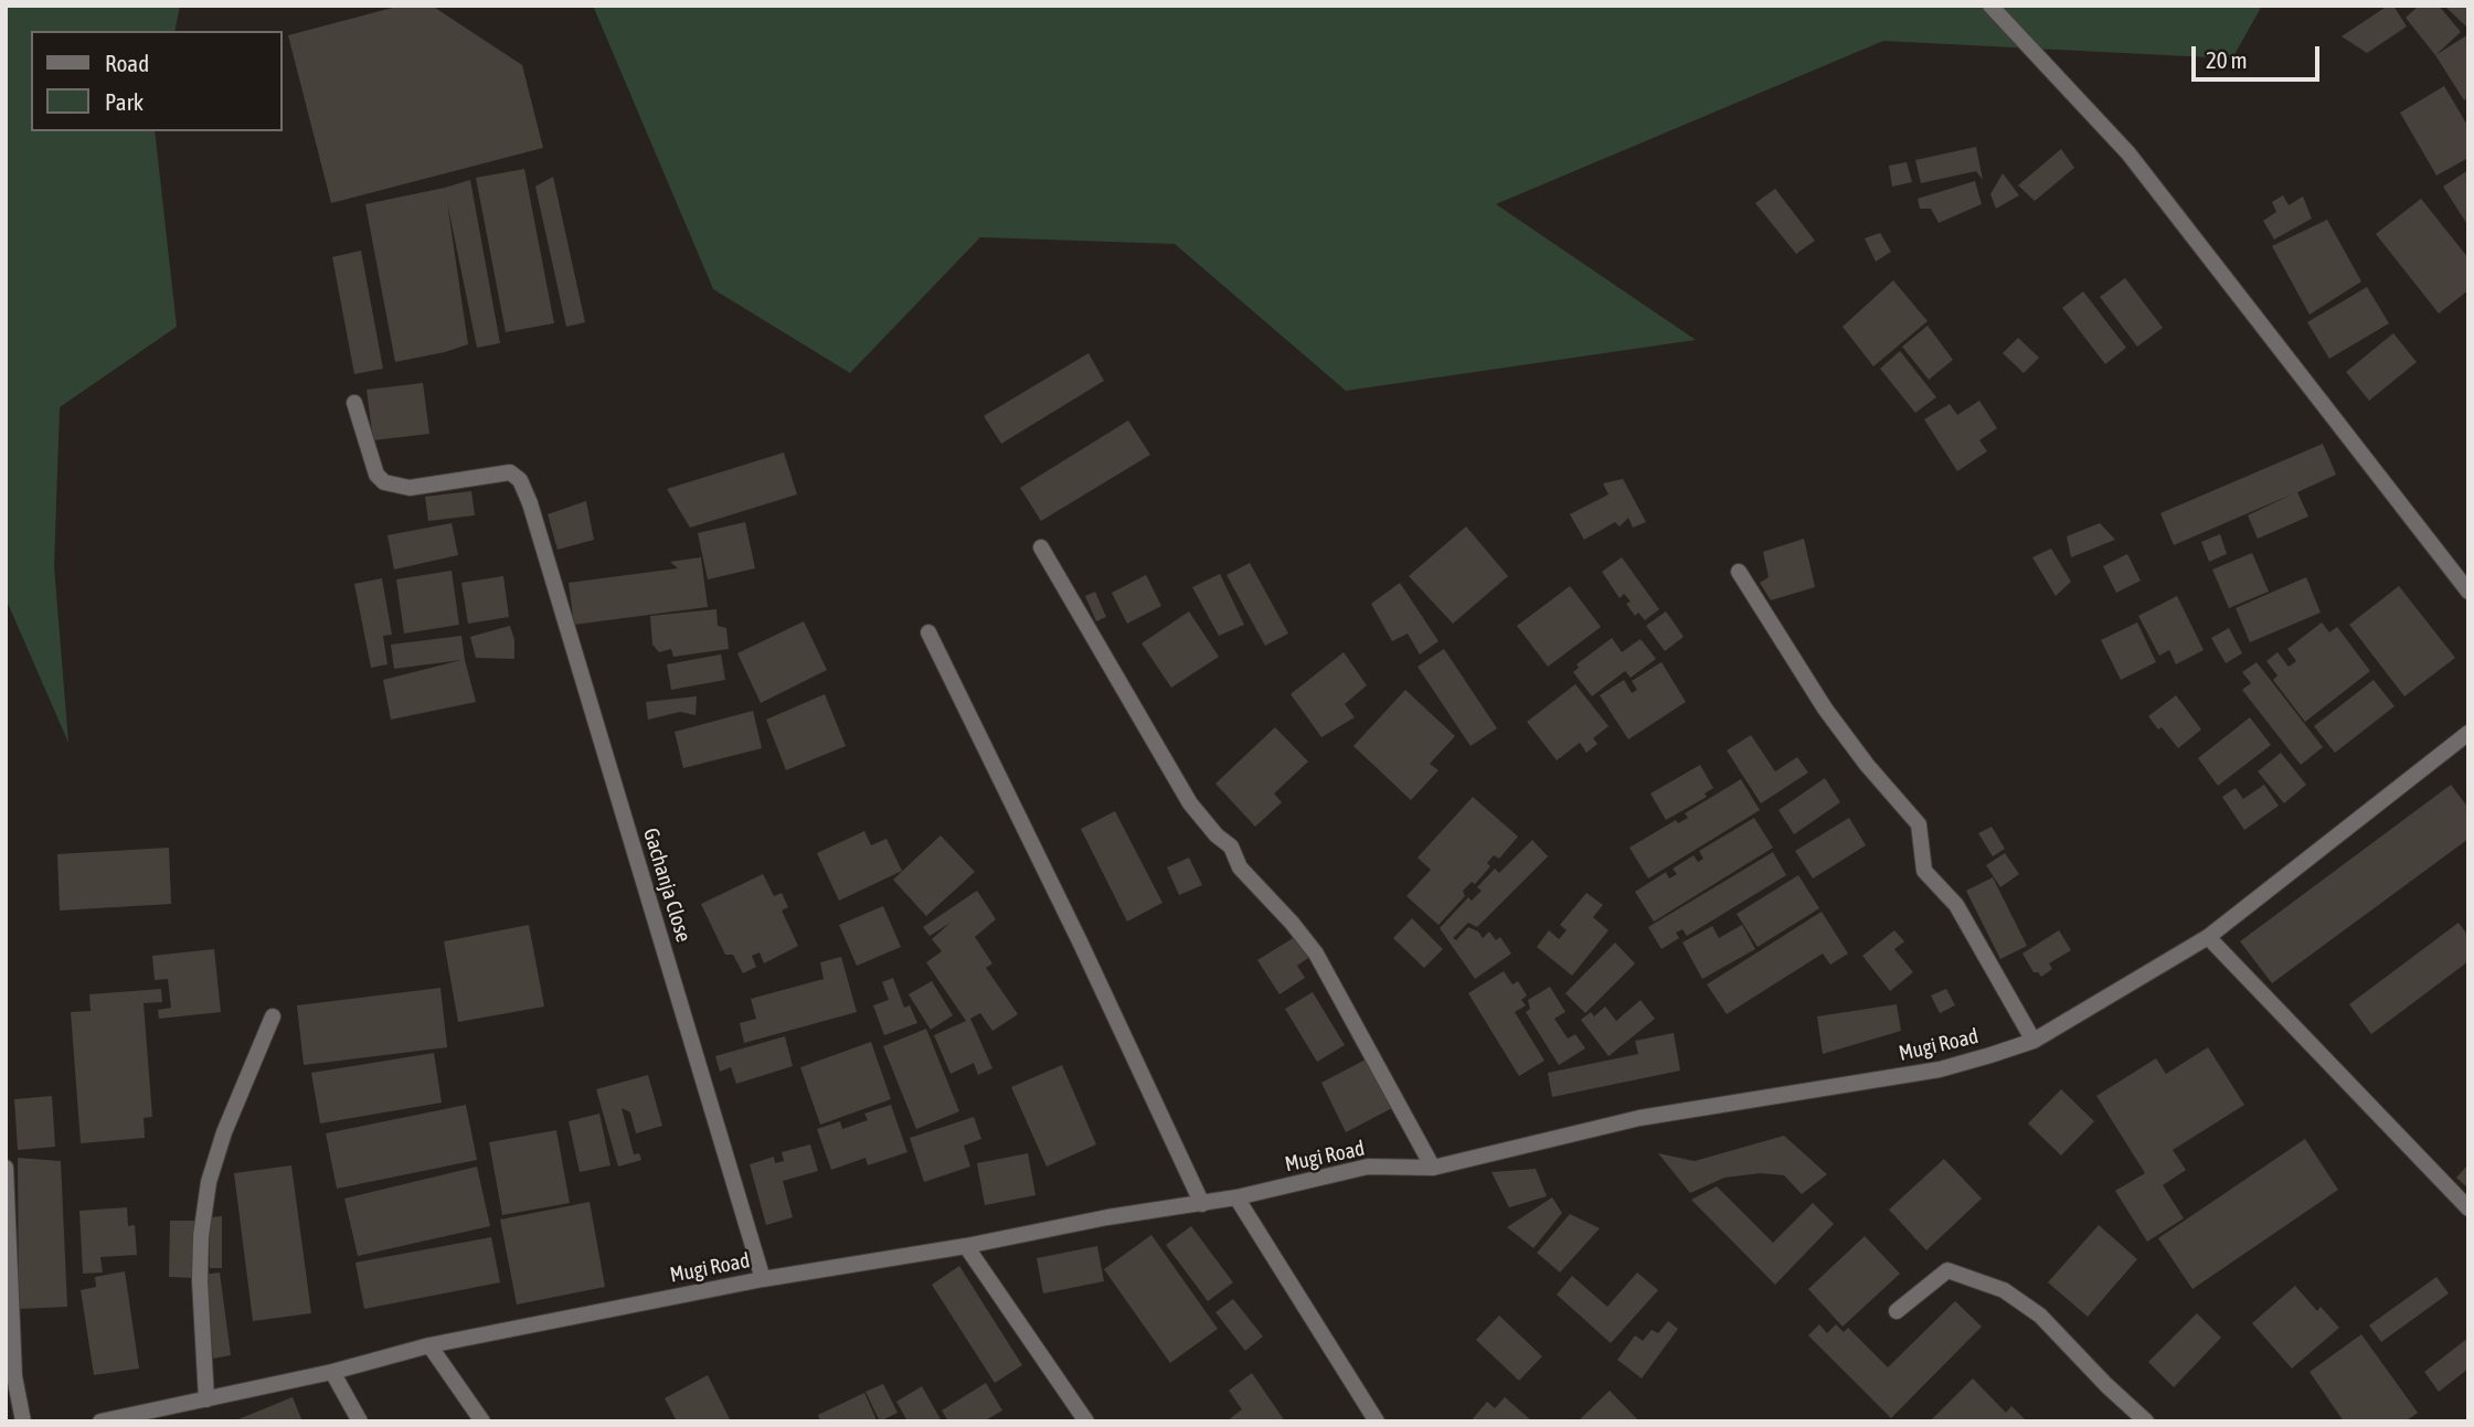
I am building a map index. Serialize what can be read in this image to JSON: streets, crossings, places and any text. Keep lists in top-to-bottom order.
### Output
{
  "streets": {
    "street": ["Gachanja Close", "Mugi Road"]
  },
  "crossings": [
    ["Gachanja Close", "Mugi Road"]
  ],
  "legend": ["Road", "Park"],
  "scale_bar": "20 m"
}
